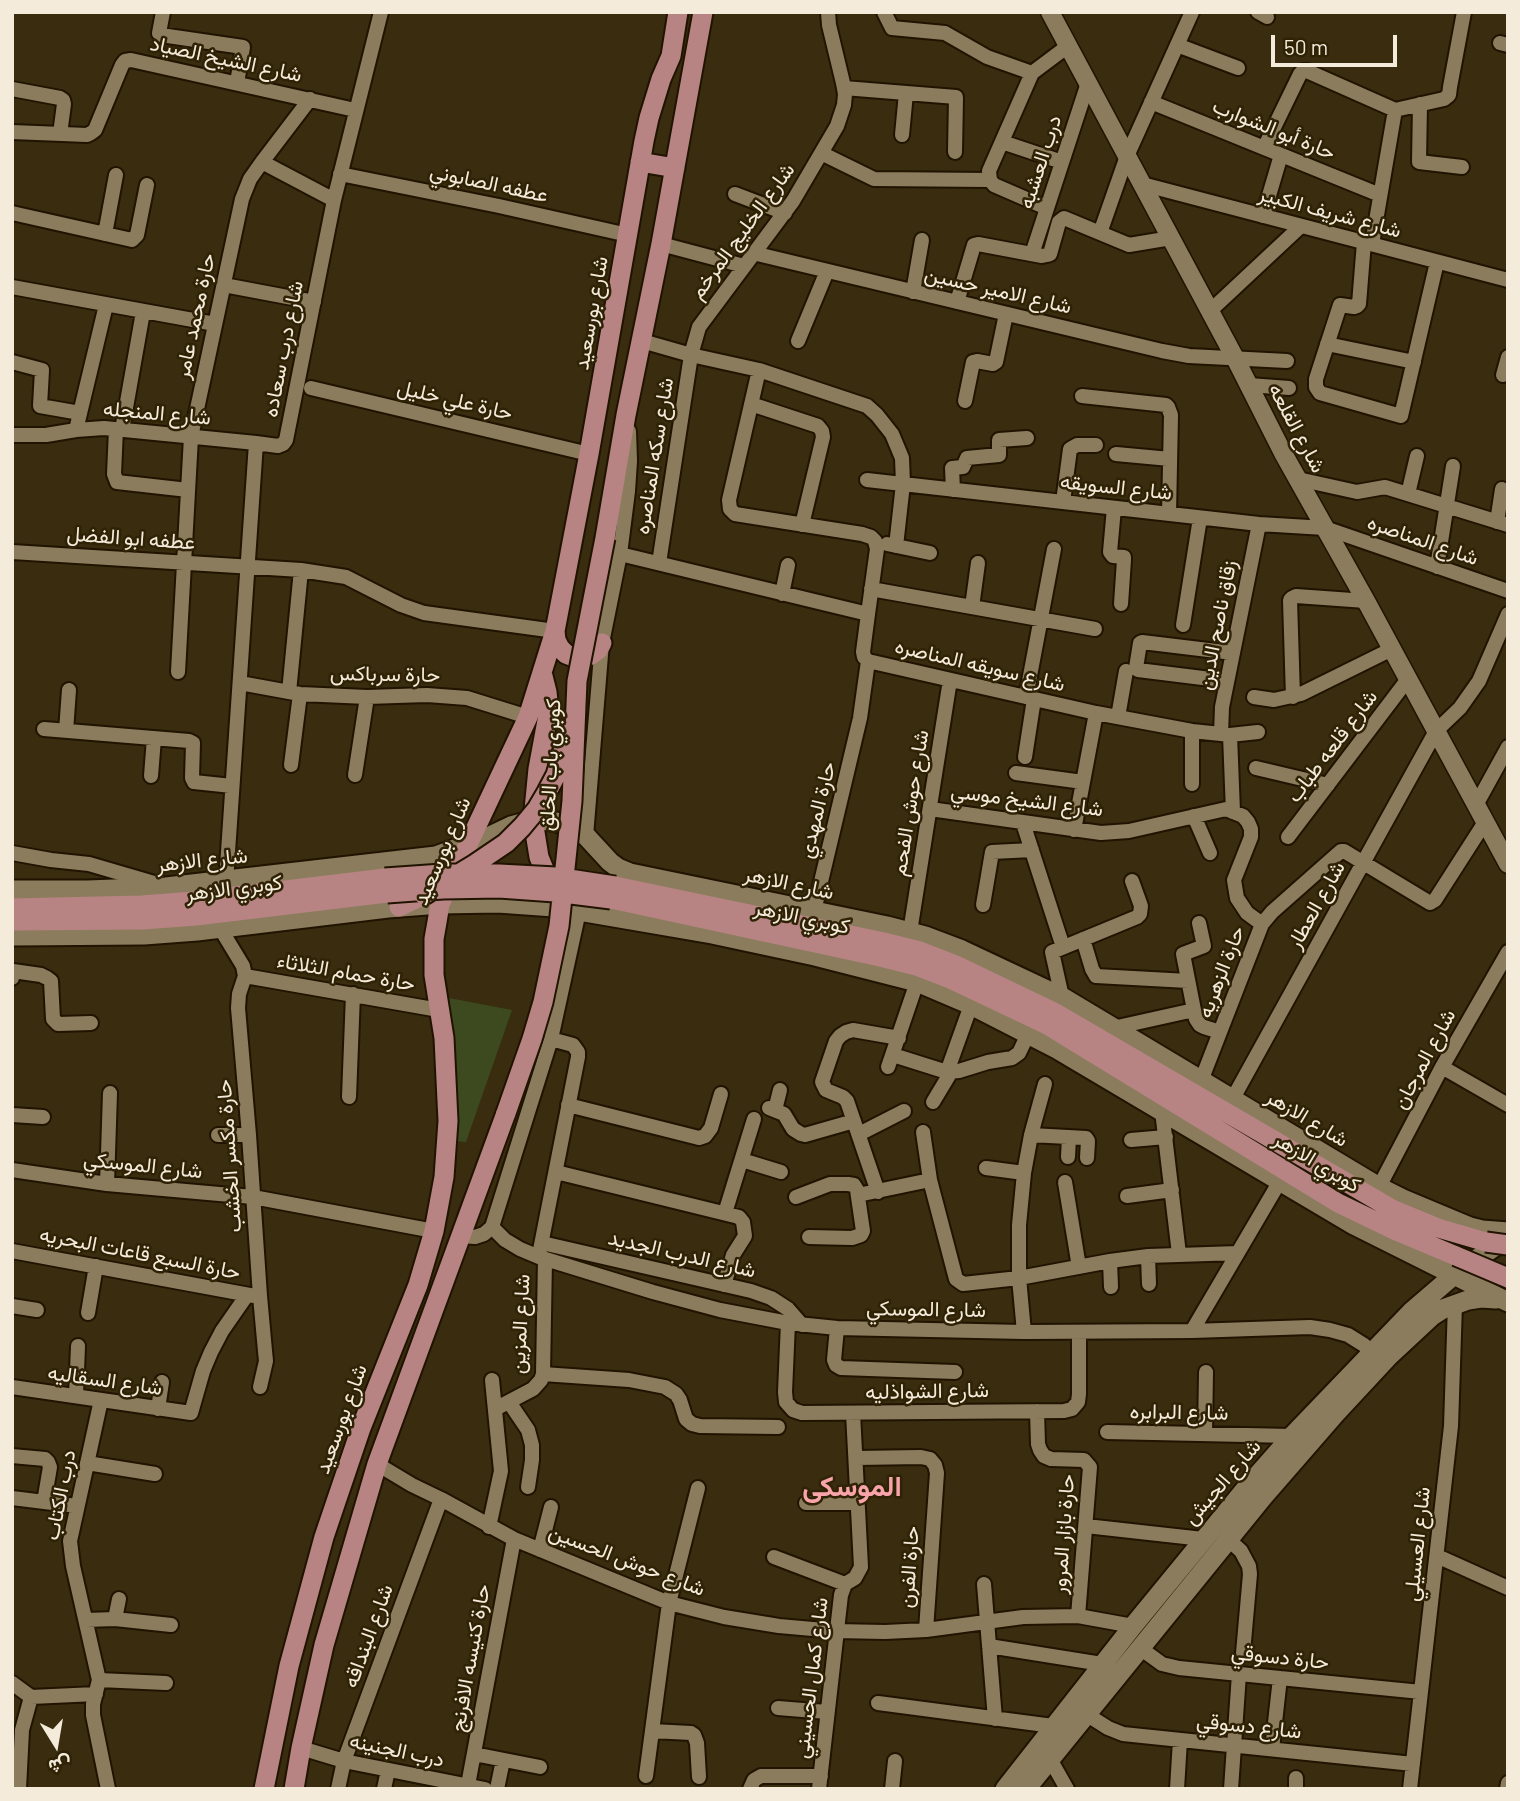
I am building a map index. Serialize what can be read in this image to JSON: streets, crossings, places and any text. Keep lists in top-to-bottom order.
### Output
{
  "streets": {
    "main road": [
      "شارع بورسعيد",
      "كوبري باب الخلق",
      "شارع الازهر",
      "كوبري الازهر",
      "شارع الجيش"
    ],
    "street": [
      "شارع الشيخ الصياد",
      "حارة أبو الشوارب",
      "درب العشبه",
      "عطفه الصابوني",
      "شارع شريف الكبير",
      "شارع الخليج المرخم",
      "شارع الامير حسين",
      "حارة محمد عامر",
      "شارع درب سعاده",
      "حارة علي خليل",
      "شارع المنجله",
      "شارع القلعه",
      "شارع سكه المناصره",
      "شارع السويقه",
      "عطفه ابو الفضل",
      "شارع المناصره",
      "زقاق ناصح الدين",
      "شارع سويقه المناصره",
      "حارة سرباكس",
      "شارع قلعه طباب",
      "شارع الشيخ موسي",
      "شارع حوش الفحم",
      "حارة المهدي",
      "شارع العطار",
      "حارة حمام الثلاثاء",
      "حارة الزهريه",
      "شارع المرجان",
      "حارة مكسر الخشب",
      "شارع الموسكي",
      "حارة السبع قاعات البحريه",
      "شارع الدرب الجديد",
      "شارع المزين",
      "شارع السقاليه",
      "شارع الشواذليه",
      "شارع البرابره",
      "درب الكتاب",
      "حارة بازار المرور",
      "شارع العسيلي",
      "شارع حوش الحسين",
      "حارة الفرن",
      "شارع البنداقه",
      "حارة دسوقي",
      "حارة كنيسه الافرنج",
      "شارع كمال الحسيني",
      "شارع دسوقي",
      "درب الجنينه"
    ]
  },
  "crossings": [
    ["شارع الشيخ الصياد", "حارة محمد عامر"],
    ["شارع الشيخ الصياد", "شارع درب سعاده"],
    ["درب العشبه", "شارع القلعه"],
    ["عطفه الصابوني", "شارع بورسعيد"],
    ["عطفه الصابوني", "شارع درب سعاده"],
    ["شارع شريف الكبير", "شارع القلعه"],
    ["شارع الخليج المرخم", "شارع الامير حسين"],
    ["شارع الخليج المرخم", "شارع سكه المناصره"],
    ["شارع الامير حسين", "شارع القلعه"],
    ["شارع بورسعيد", "حارة علي خليل"],
    ["شارع بورسعيد", "عطفه ابو الفضل"],
    ["شارع بورسعيد", "حارة سرباكس"],
    ["شارع بورسعيد", "شارع الازهر"],
    ["شارع بورسعيد", "حارة حمام الثلاثاء"],
    ["شارع بورسعيد", "شارع الموسكي"],
    ["حارة محمد عامر", "شارع المنجله"],
    ["حارة محمد عامر", "عطفه ابو الفضل"],
    ["شارع درب سعاده", "شارع المنجله"],
    ["شارع درب سعاده", "عطفه ابو الفضل"],
    ["شارع درب سعاده", "حارة سرباكس"],
    ["شارع درب سعاده", "شارع الازهر"],
    ["شارع القلعه", "شارع السويقه"],
    ["شارع القلعه", "شارع المناصره"],
    ["شارع القلعه", "شارع قلعه طباب"],
    ["شارع القلعه", "شارع العطار"],
    ["شارع السويقه", "شارع المناصره"],
    ["شارع السويقه", "زقاق ناصح الدين"],
    ["زقاق ناصح الدين", "شارع سويقه المناصره"],
    ["زقاق ناصح الدين", "شارع الشيخ موسي"],
    ["شارع سويقه المناصره", "شارع حوش الفحم"],
    ["شارع سويقه المناصره", "حارة المهدي"],
    ["شارع الشيخ موسي", "شارع حوش الفحم"],
    ["شارع حوش الفحم", "شارع الازهر"],
    ["حارة المهدي", "شارع الازهر"],
    ["شارع الازهر", "شارع العطار"],
    ["شارع الازهر", "حارة الزهريه"],
    ["شارع الازهر", "شارع المرجان"],
    ["شارع الازهر", "شارع الجيش"],
    ["شارع العطار", "حارة الزهريه"],
    ["حارة حمام الثلاثاء", "حارة مكسر الخشب"],
    ["حارة مكسر الخشب", "شارع الموسكي"],
    ["حارة مكسر الخشب", "حارة السبع قاعات البحريه"],
    ["حارة مكسر الخشب", "شارع السقاليه"],
    ["شارع الموسكي", "شارع الدرب الجديد"],
    ["شارع الموسكي", "شارع المزين"],
    ["شارع الموسكي", "شارع الشواذليه"],
    ["شارع الموسكي", "شارع الجيش"],
    ["حارة السبع قاعات البحريه", "شارع السقاليه"],
    ["شارع الدرب الجديد", "شارع المزين"],
    ["شارع الدرب الجديد", "شارع الشواذليه"],
    ["شارع السقاليه", "درب الكتاب"],
    ["شارع الشواذليه", "حارة بازار المرور"],
    ["شارع الشواذليه", "شارع كمال الحسيني"],
    ["شارع البرابره", "شارع الجيش"],
    ["شارع الجيش", "شارع العسيلي"],
    ["شارع الجيش", "شارع حوش الحسين"],
    ["شارع الجيش", "حارة دسوقي"],
    ["شارع الجيش", "شارع دسوقي"],
    ["حارة بازار المرور", "شارع حوش الحسين"],
    ["شارع العسيلي", "حارة دسوقي"],
    ["شارع العسيلي", "شارع دسوقي"],
    ["شارع حوش الحسين", "حارة الفرن"],
    ["شارع حوش الحسين", "شارع البنداقه"],
    ["شارع حوش الحسين", "حارة كنيسه الافرنج"],
    ["شارع حوش الحسين", "شارع كمال الحسيني"],
    ["حارة الفرن", "شارع كمال الحسيني"],
    ["شارع البنداقه", "درب الجنينه"],
    ["حارة كنيسه الافرنج", "درب الجنينه"]
  ],
  "districts": ["الموسكى"],
  "scale_bar": "50 m",
  "north": "bottom"
}
